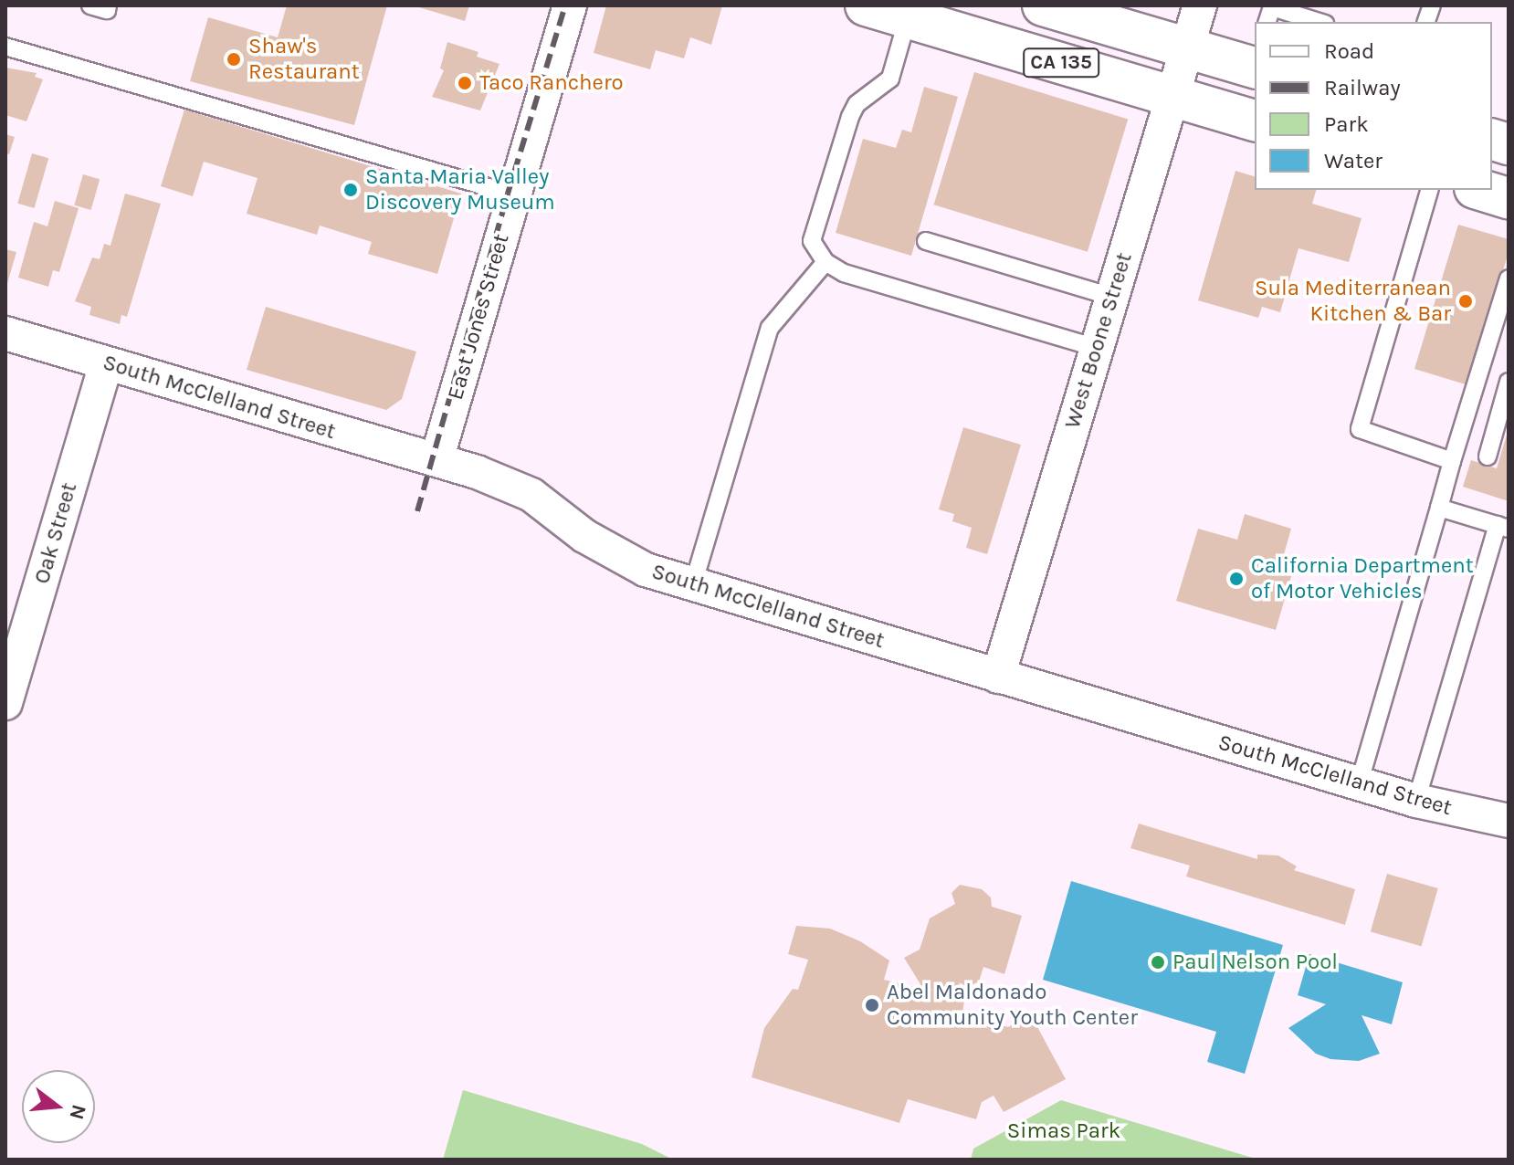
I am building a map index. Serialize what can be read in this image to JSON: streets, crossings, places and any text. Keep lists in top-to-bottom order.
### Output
{
  "streets": {
    "main road": ["CA 135"],
    "street": [
      "East Jones Street",
      "West Boone Street",
      "South McClelland Street",
      "Oak Street"
    ]
  },
  "crossings": [
    ["CA 135", "West Boone Street"],
    ["East Jones Street", "South McClelland Street"],
    ["West Boone Street", "South McClelland Street"],
    ["South McClelland Street", "Oak Street"]
  ],
  "parks": ["Simas Park"],
  "places": [
    "Shaw's Restaurant",
    "Taco Ranchero",
    "Santa Maria Valley Discovery Museum",
    "Sula Mediterranean Kitchen & Bar",
    "California Department of Motor Vehicles",
    "Paul Nelson Pool",
    "Abel Maldonado Community Youth Center"
  ],
  "legend": [
    "Road",
    "Railway",
    "Park",
    "Water"
  ],
  "north": "right"
}
